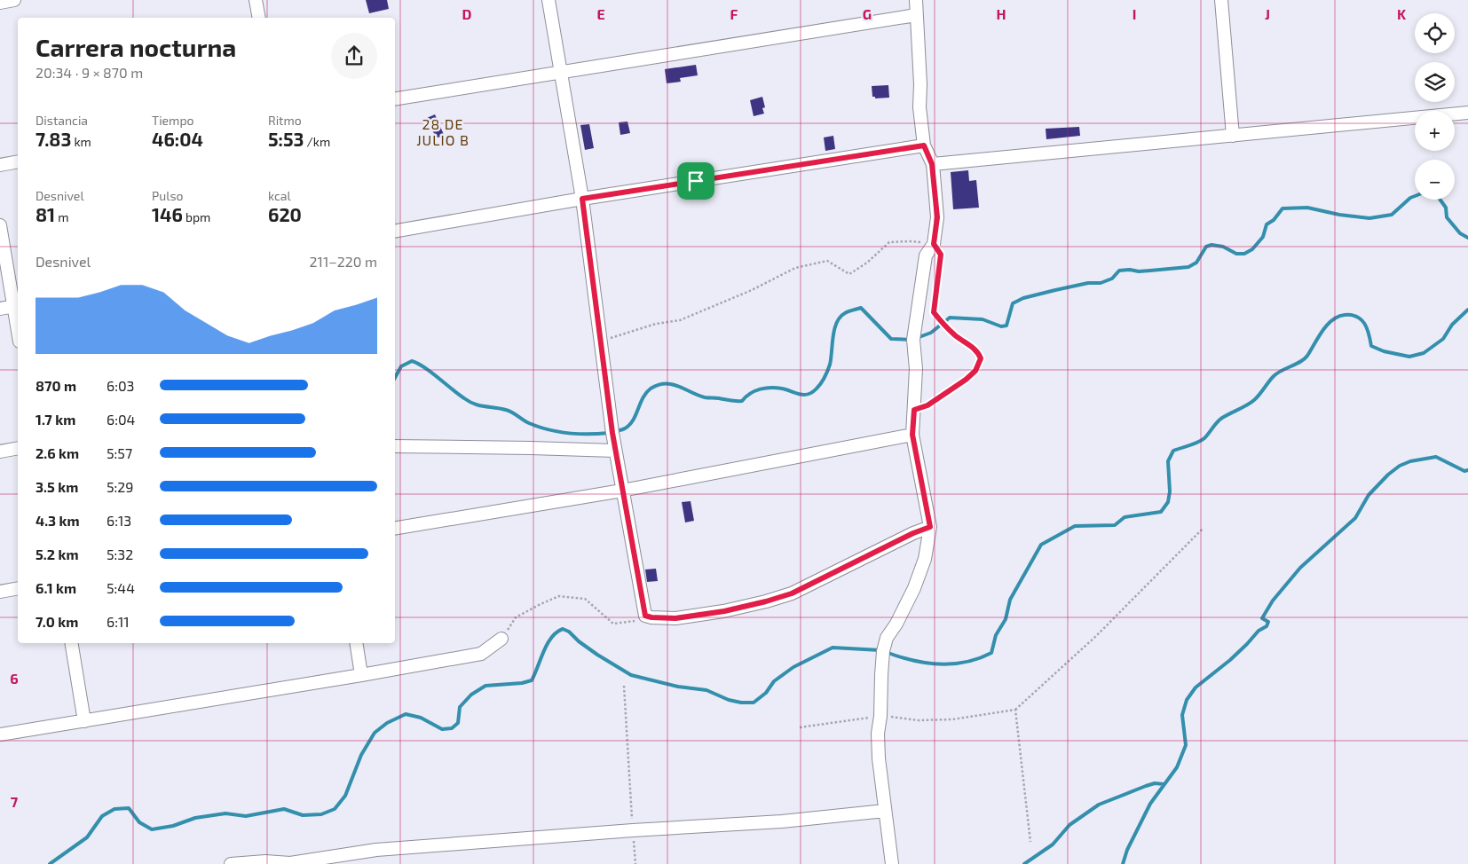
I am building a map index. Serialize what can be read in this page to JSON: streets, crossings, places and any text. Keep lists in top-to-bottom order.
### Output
{
  "districts": ["28 DE JULIO B"],
  "page": {
    "map_buttons": ["+", "−"],
    "heading": ["Carrera nocturna", "20:34 · 9 × 870 m"],
    "stats": [
      ["Distancia", "7.83 km"],
      ["Tiempo", "46:04"],
      ["Ritmo", "5:53 /km"],
      ["Desnivel", "81 m"],
      ["Pulso", "146 bpm"],
      ["kcal", "620"]
    ],
    "chart": ["Desnivel", "211–220 m"],
    "list": [
      {
        "name": "870 m",
        "note": "6:03"
      },
      {
        "name": "1.7 km",
        "note": "6:04"
      },
      {
        "name": "2.6 km",
        "note": "5:57"
      },
      {
        "name": "3.5 km",
        "note": "5:29"
      },
      {
        "name": "4.3 km",
        "note": "6:13"
      },
      {
        "name": "5.2 km",
        "note": "5:32"
      },
      {
        "name": "6.1 km",
        "note": "5:44"
      },
      {
        "name": "7.0 km",
        "note": "6:11"
      }
    ]
  },
  "grid": {
    "columns": [
      "D",
      "E",
      "F",
      "G",
      "H",
      "I",
      "J",
      "K"
    ],
    "rows": ["6", "7"]
  }
}
